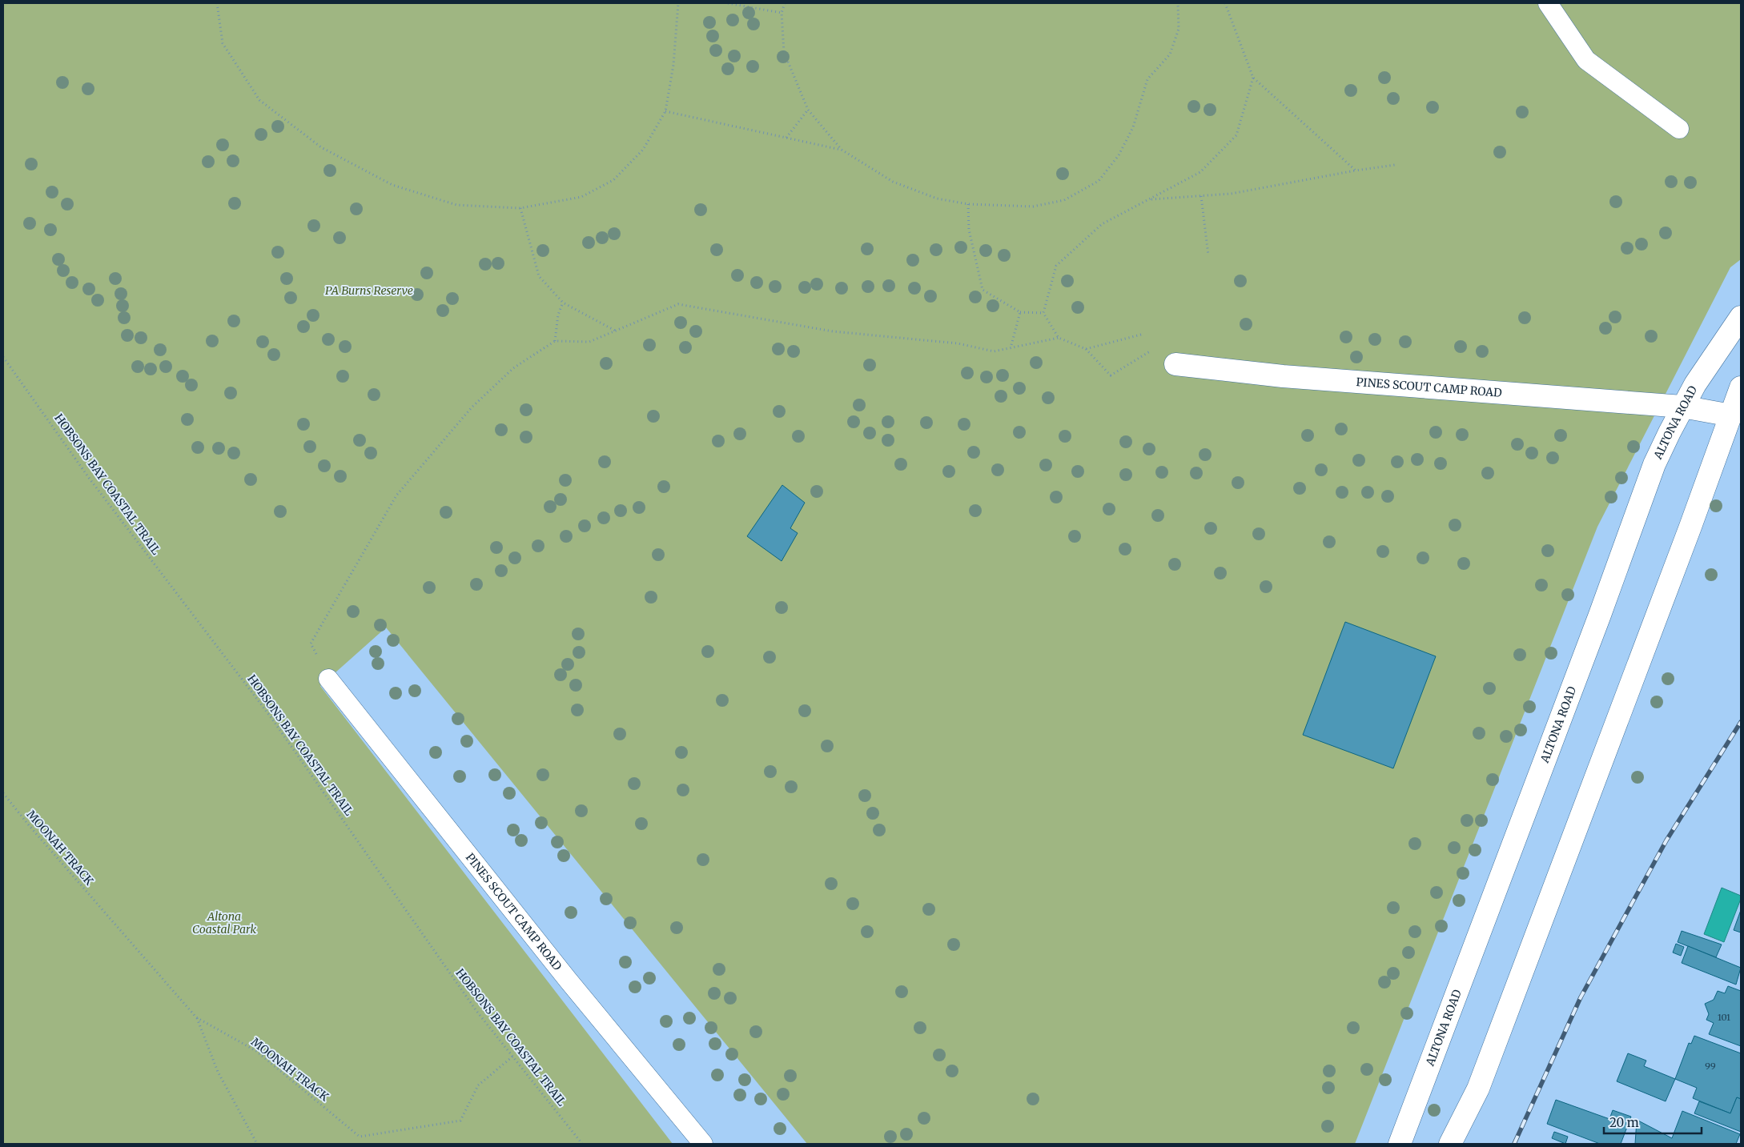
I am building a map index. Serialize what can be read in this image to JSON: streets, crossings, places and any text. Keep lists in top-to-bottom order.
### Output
{
  "streets": {
    "street": ["PINES SCOUT CAMP ROAD", "ALTONA ROAD"],
    "path": ["HOBSONS BAY COASTAL TRAIL", "MOONAH TRACK"]
  },
  "crossings": [
    ["PINES SCOUT CAMP ROAD", "ALTONA ROAD"],
    ["HOBSONS BAY COASTAL TRAIL", "MOONAH TRACK"]
  ],
  "parks": ["PA Burns Reserve", "Altona Coastal Park"],
  "house_numbers": ["101", "99"],
  "scale_bar": "20 m"
}
